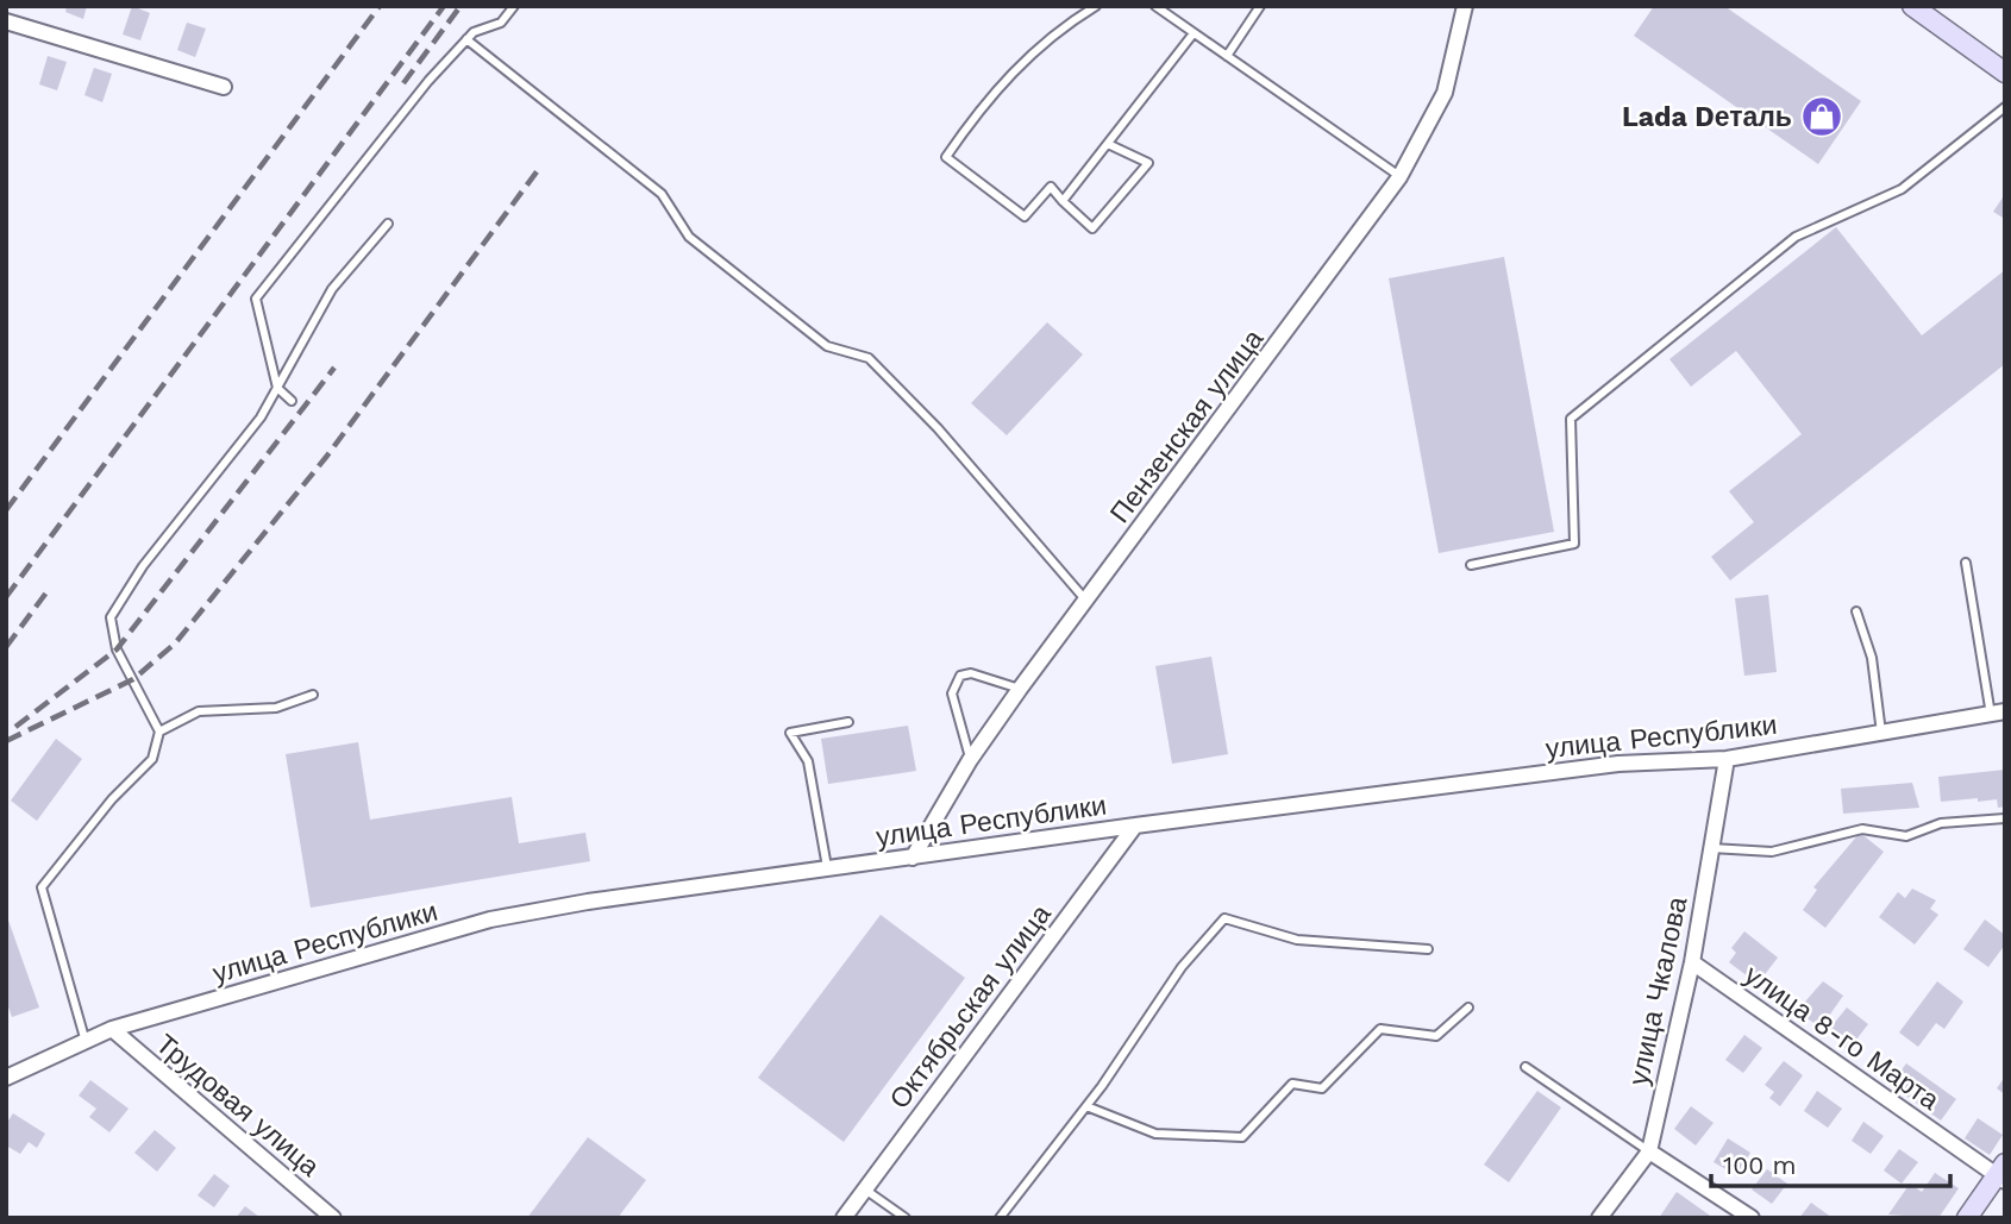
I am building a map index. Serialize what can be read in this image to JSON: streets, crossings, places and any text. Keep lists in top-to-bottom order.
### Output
{
  "streets": {
    "street": [
      "Пензенская улица",
      "улица Республики",
      "улица Чкалова",
      "Октябрьская улица",
      "улица 8-го Марта",
      "Трудовая улица"
    ]
  },
  "crossings": [
    ["Пензенская улица", "улица Республики"],
    ["улица Республики", "улица Чкалова"],
    ["улица Республики", "Октябрьская улица"],
    ["улица Республики", "Трудовая улица"],
    ["улица Чкалова", "улица 8-го Марта"]
  ],
  "places": {
    "shop": ["Lada Dеталь"]
  },
  "scale_bar": "100 m"
}
